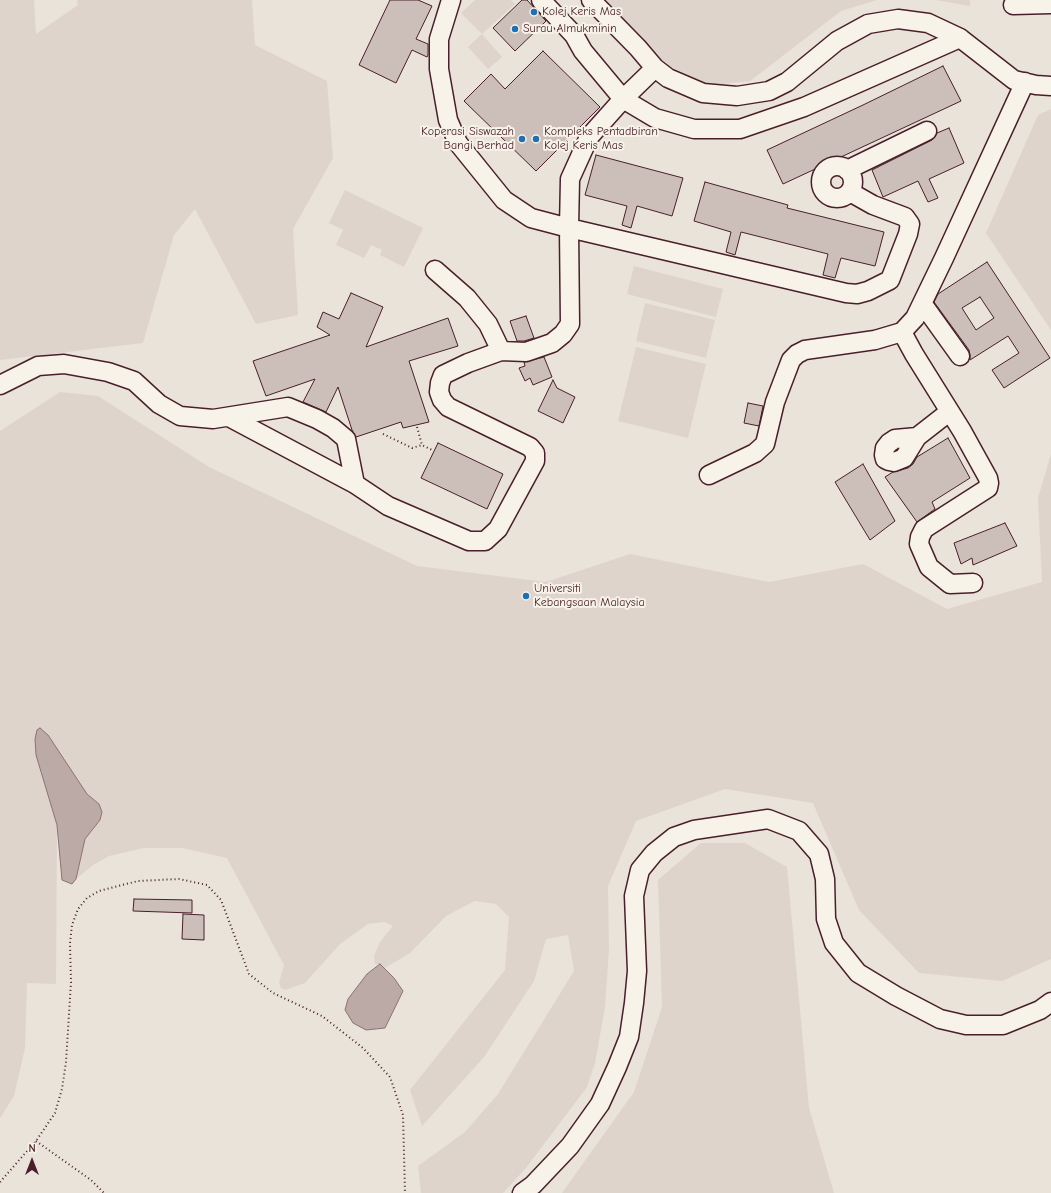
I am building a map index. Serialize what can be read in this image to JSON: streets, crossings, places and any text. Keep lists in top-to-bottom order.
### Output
{
  "places": [
    "Kolej Keris Mas",
    "Surau Almukminin",
    "Koperasi Siswazah Bangi Berhad",
    "Kompleks Pentadbiran Kolej Keris Mas",
    "Universiti Kebangsaan Malaysia"
  ],
  "north": "top"
}
